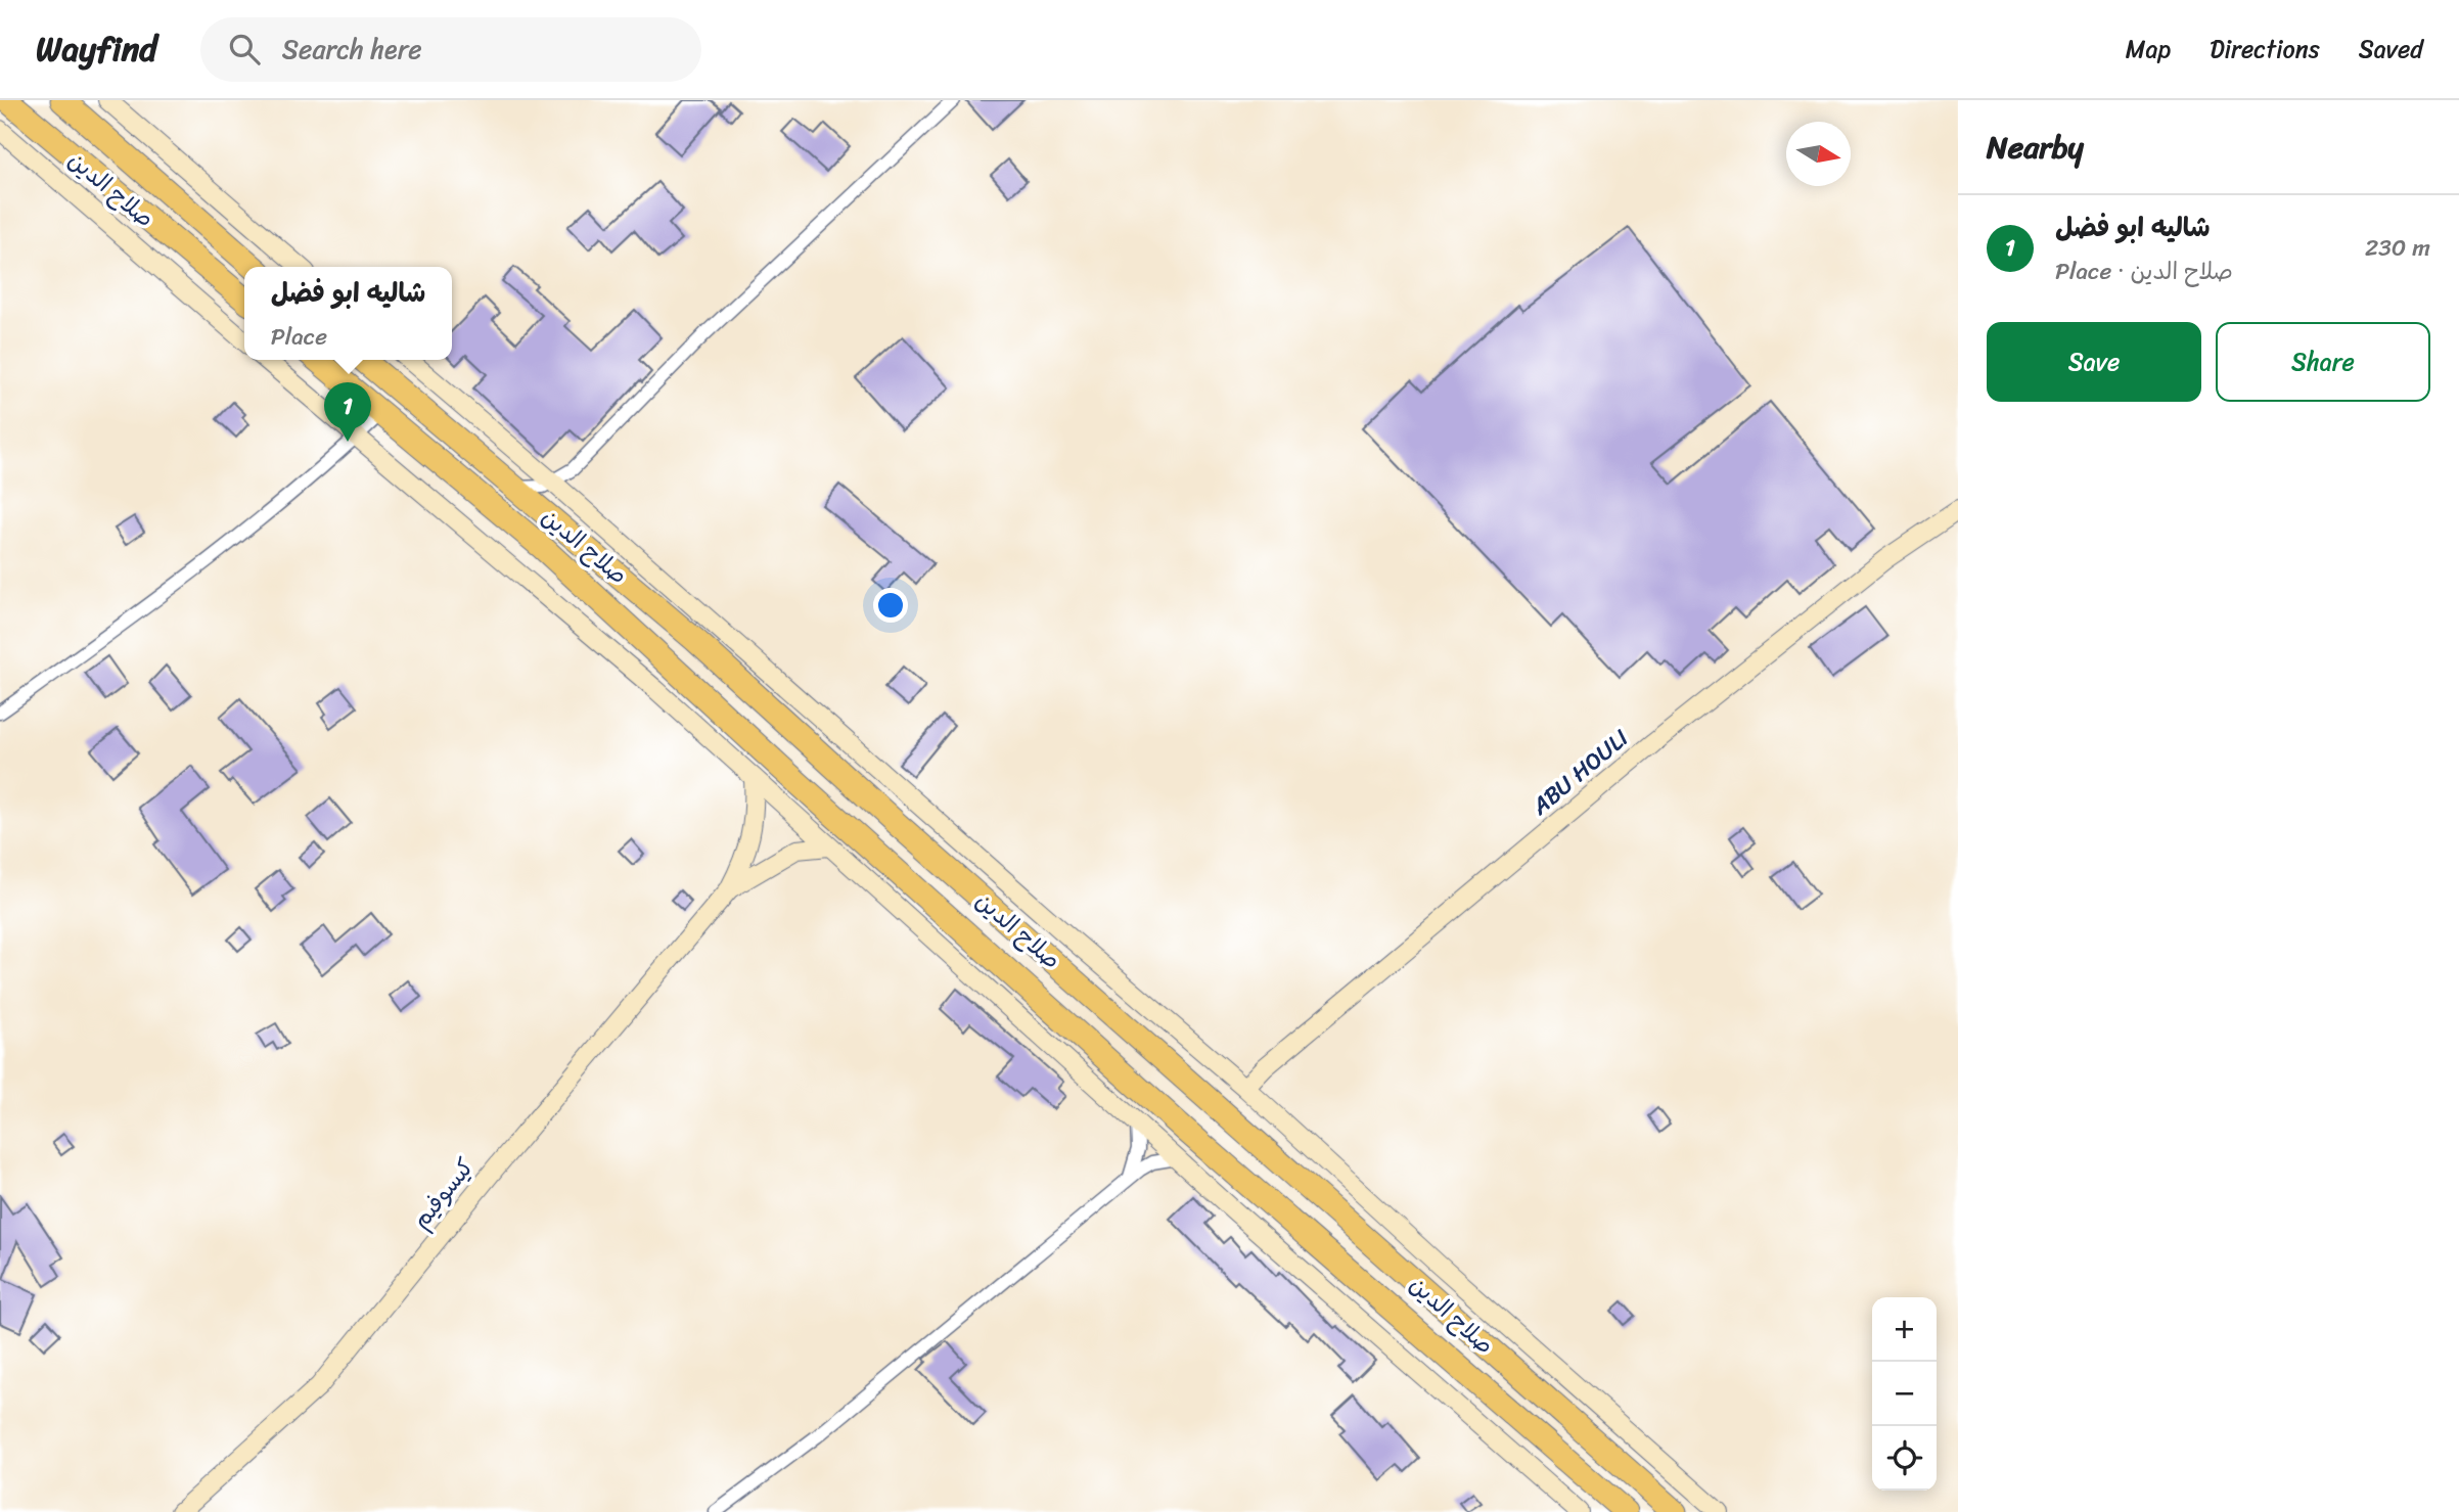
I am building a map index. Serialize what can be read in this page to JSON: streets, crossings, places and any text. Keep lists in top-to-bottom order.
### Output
{
  "streets": {
    "highway": ["صلاح الدين"],
    "main road": ["ABU HOULI", "كيسوفيم"]
  },
  "north": "right",
  "page": {
    "header": "Wayfind",
    "search": "Search here",
    "nav": ["Map", "Directions", "Saved"],
    "heading": "Nearby",
    "list": [
      {
        "mark": "1",
        "name": "شاليه ابو فضل",
        "note": "Place · صلاح الدين",
        "value": "230 m"
      }
    ],
    "popup": ["شاليه ابو فضل", "Place"],
    "buttons": ["Save", "Share"],
    "pins": "1",
    "map_buttons": ["+", "−"]
  }
}
